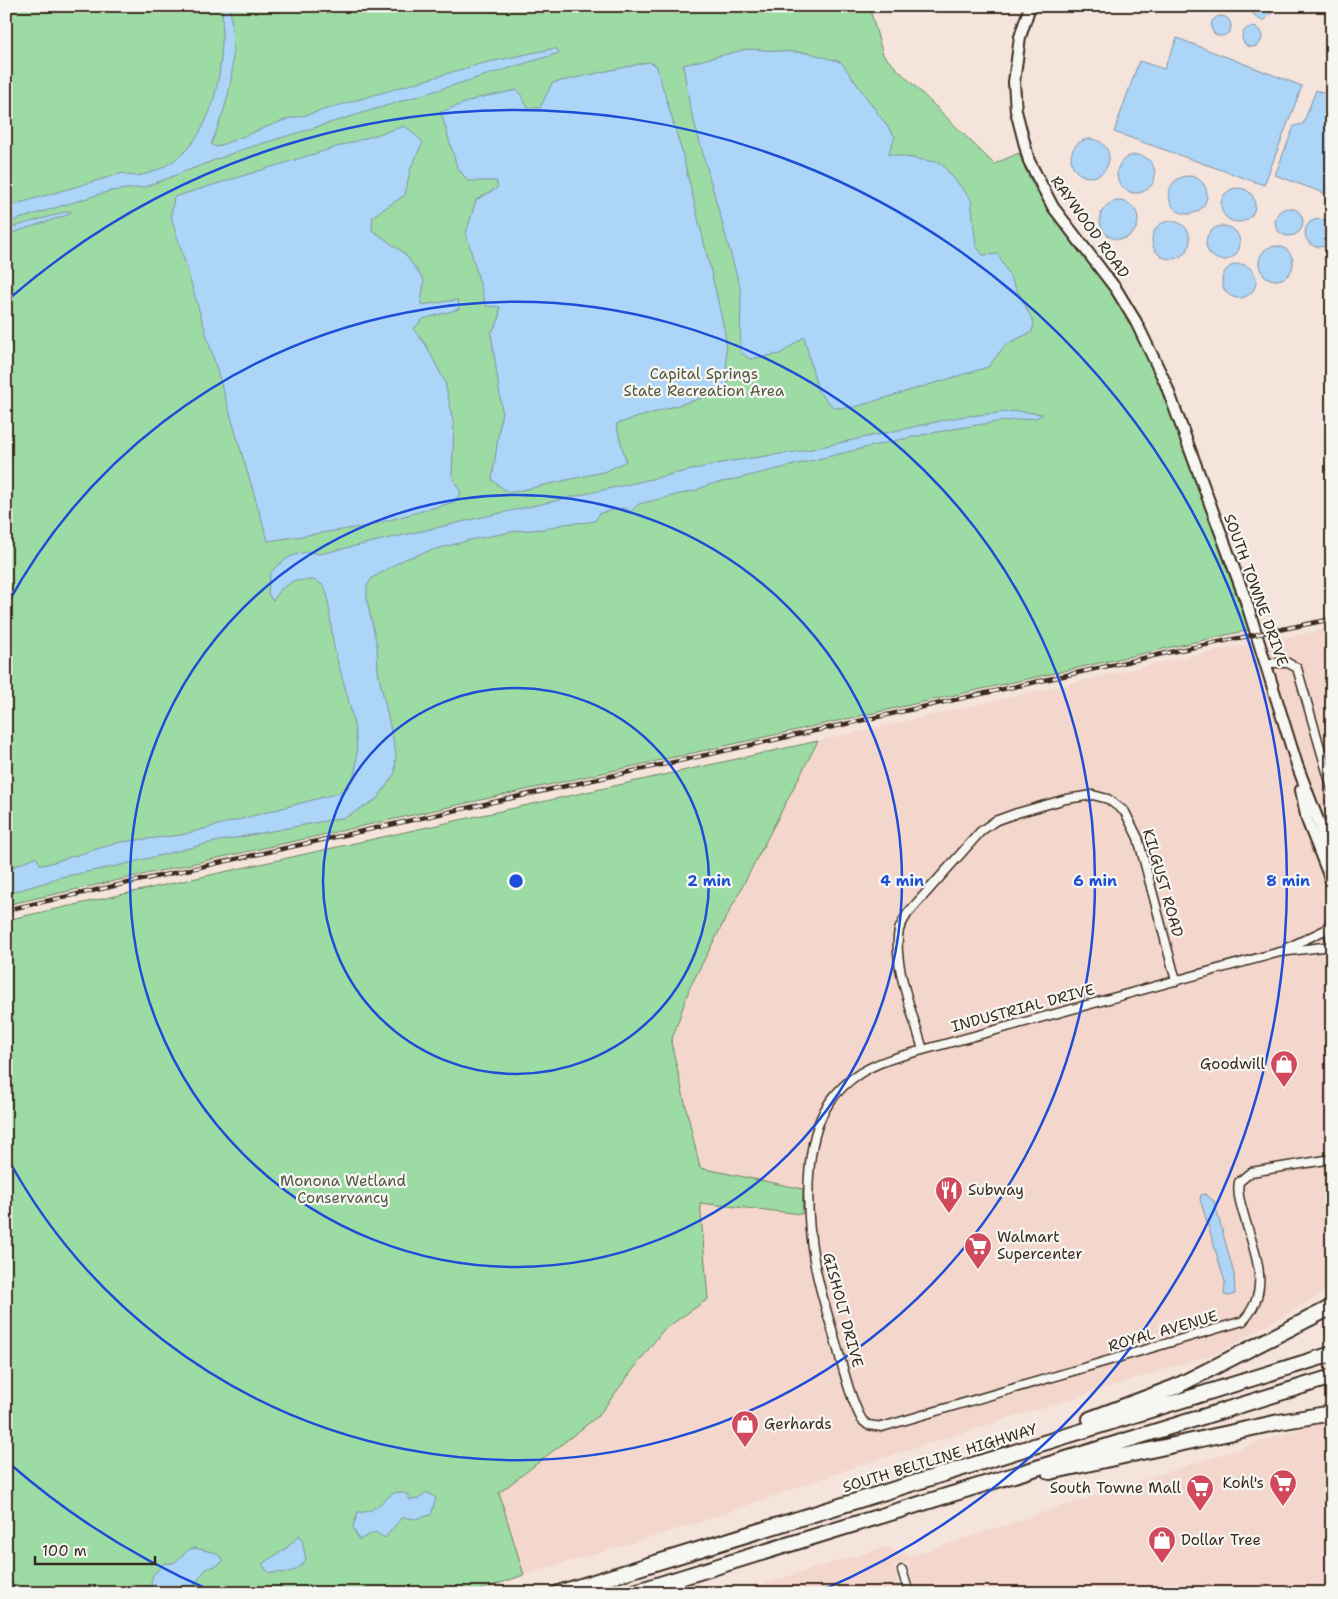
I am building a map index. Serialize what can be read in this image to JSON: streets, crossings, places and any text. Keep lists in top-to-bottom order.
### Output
{
  "streets": {
    "highway": ["SOUTH BELTLINE HIGHWAY"],
    "street": [
      "RAYWOOD ROAD",
      "SOUTH TOWNE DRIVE",
      "KILGUST ROAD",
      "INDUSTRIAL DRIVE",
      "GISHOLT DRIVE",
      "ROYAL AVENUE"
    ]
  },
  "crossings": [
    ["RAYWOOD ROAD", "SOUTH TOWNE DRIVE"],
    ["KILGUST ROAD", "INDUSTRIAL DRIVE"],
    ["INDUSTRIAL DRIVE", "GISHOLT DRIVE"],
    ["GISHOLT DRIVE", "ROYAL AVENUE"]
  ],
  "parks": ["Capital Springs State Recreation Area", "Monona Wetland Conservancy"],
  "places": {
    "shop": ["Goodwill", "Gerhards", "Dollar Tree"],
    "restaurant": ["Subway"],
    "supermarket": ["Walmart Supercenter", "Kohl's", "South Towne Mall"]
  },
  "scale_bar": "100 m",
  "rings": [
    "2 min",
    "4 min",
    "6 min",
    "8 min"
  ]
}
